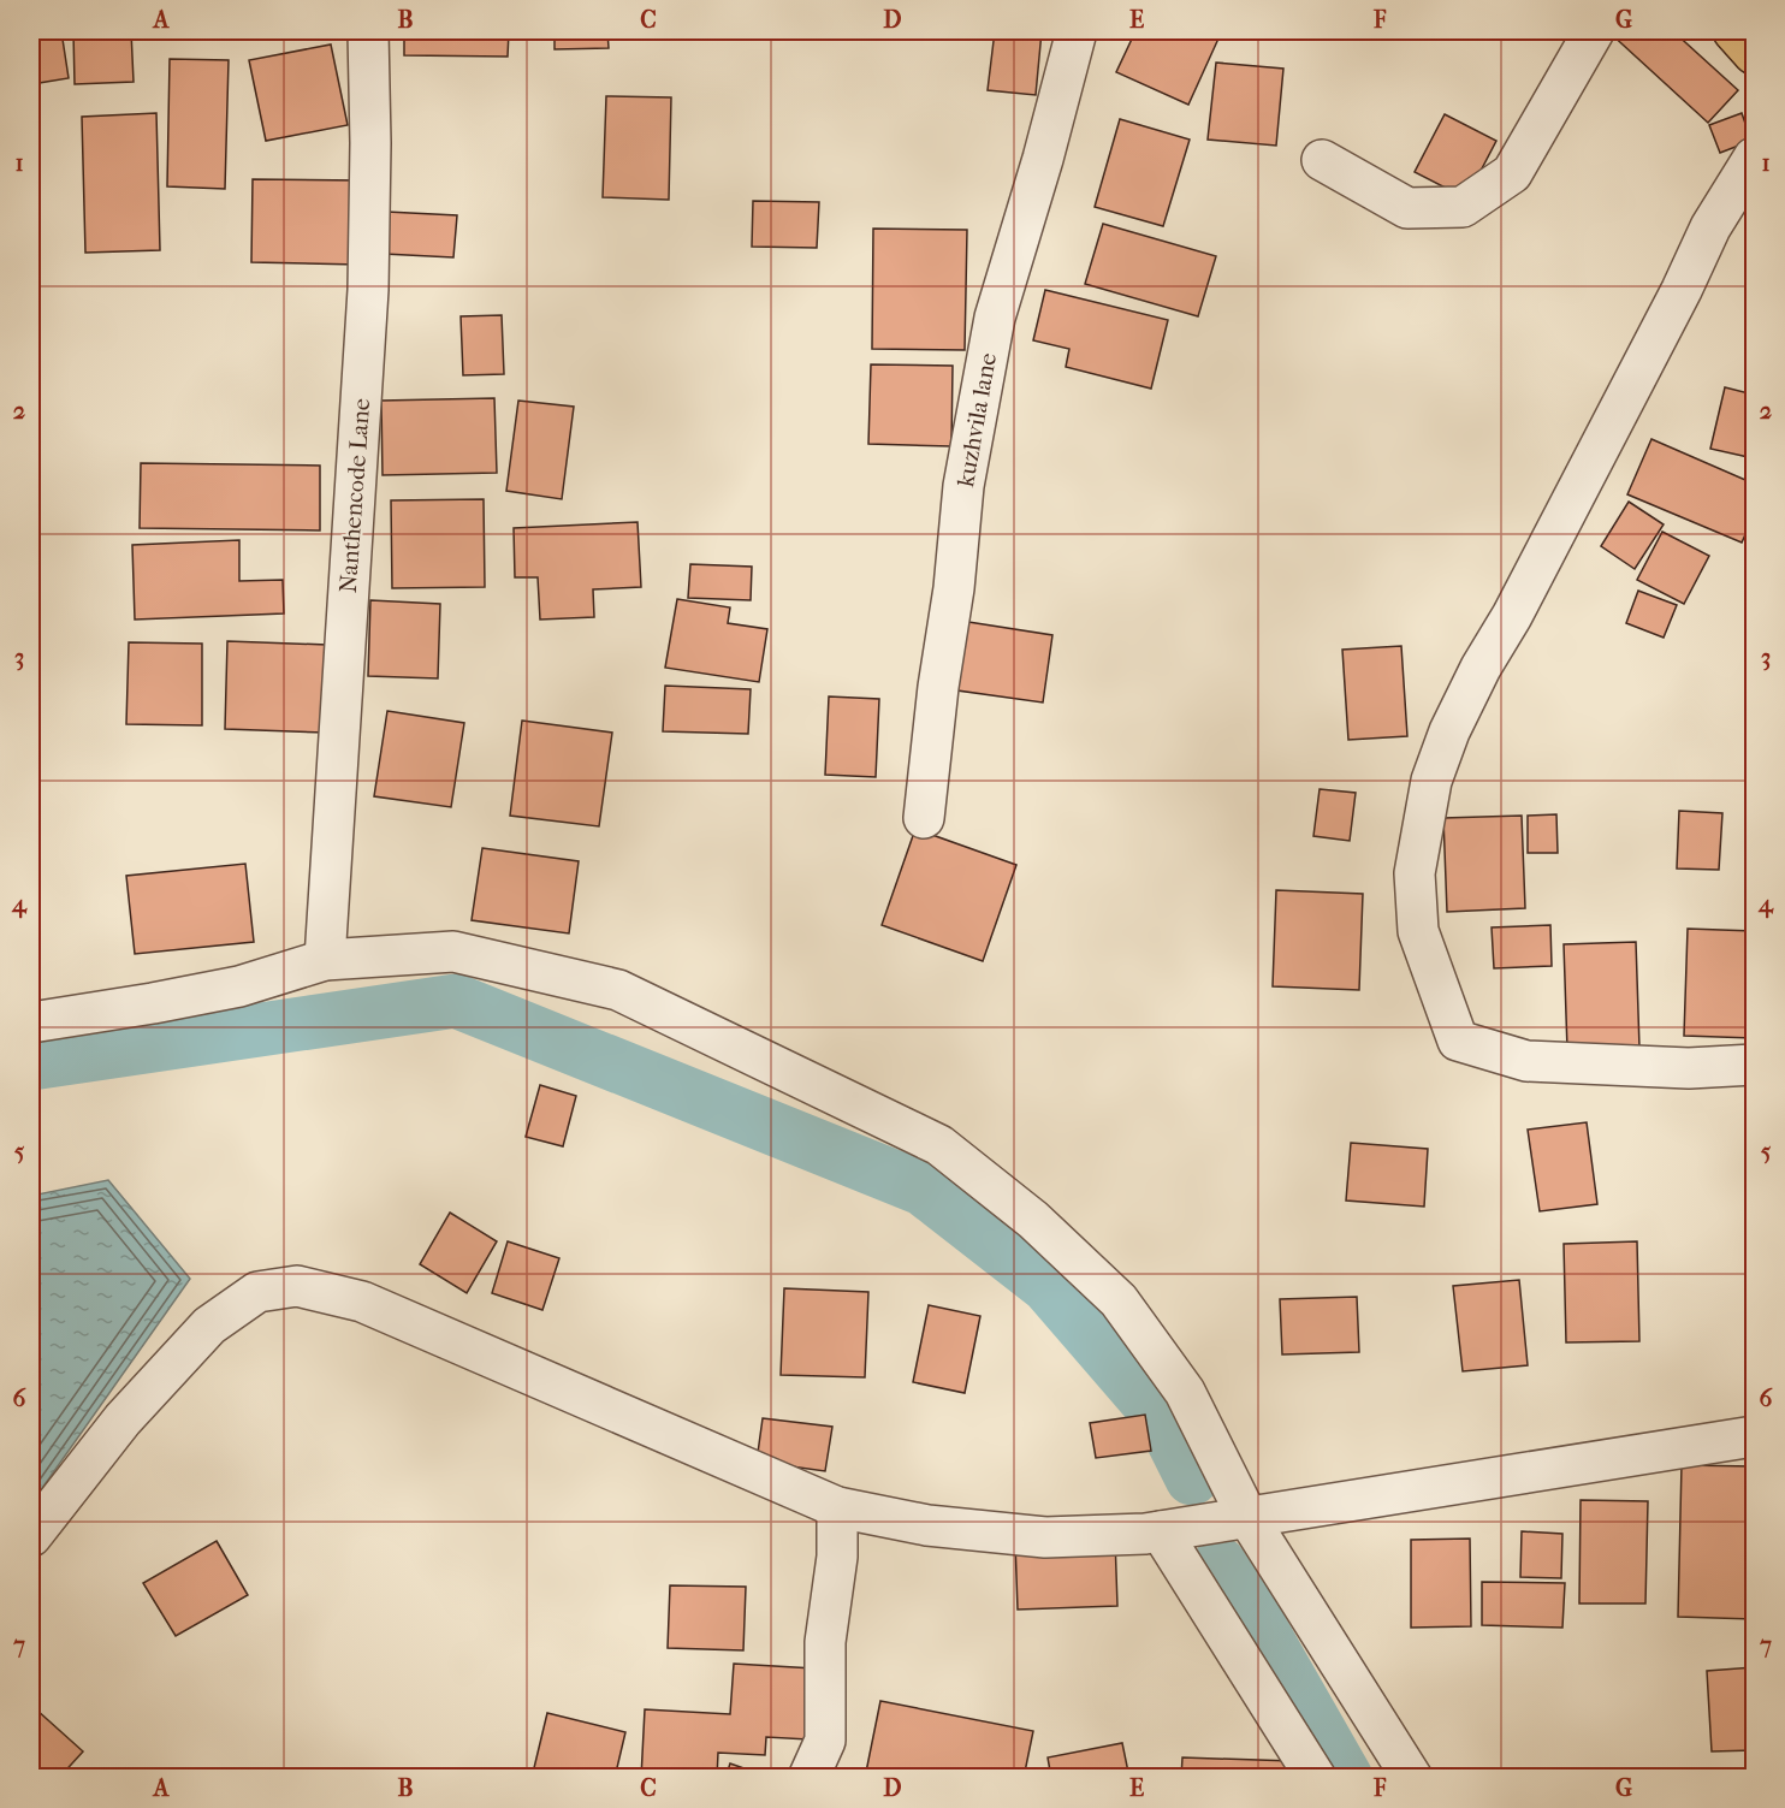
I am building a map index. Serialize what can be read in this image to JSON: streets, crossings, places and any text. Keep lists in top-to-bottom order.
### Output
{
  "streets": {
    "street": ["kuzhvila lane", "Nanthencode Lane"]
  },
  "grid": {
    "columns": [
      "A",
      "B",
      "C",
      "D",
      "E",
      "F",
      "G"
    ],
    "rows": [
      "1",
      "2",
      "3",
      "4",
      "5",
      "6",
      "7"
    ]
  }
}
